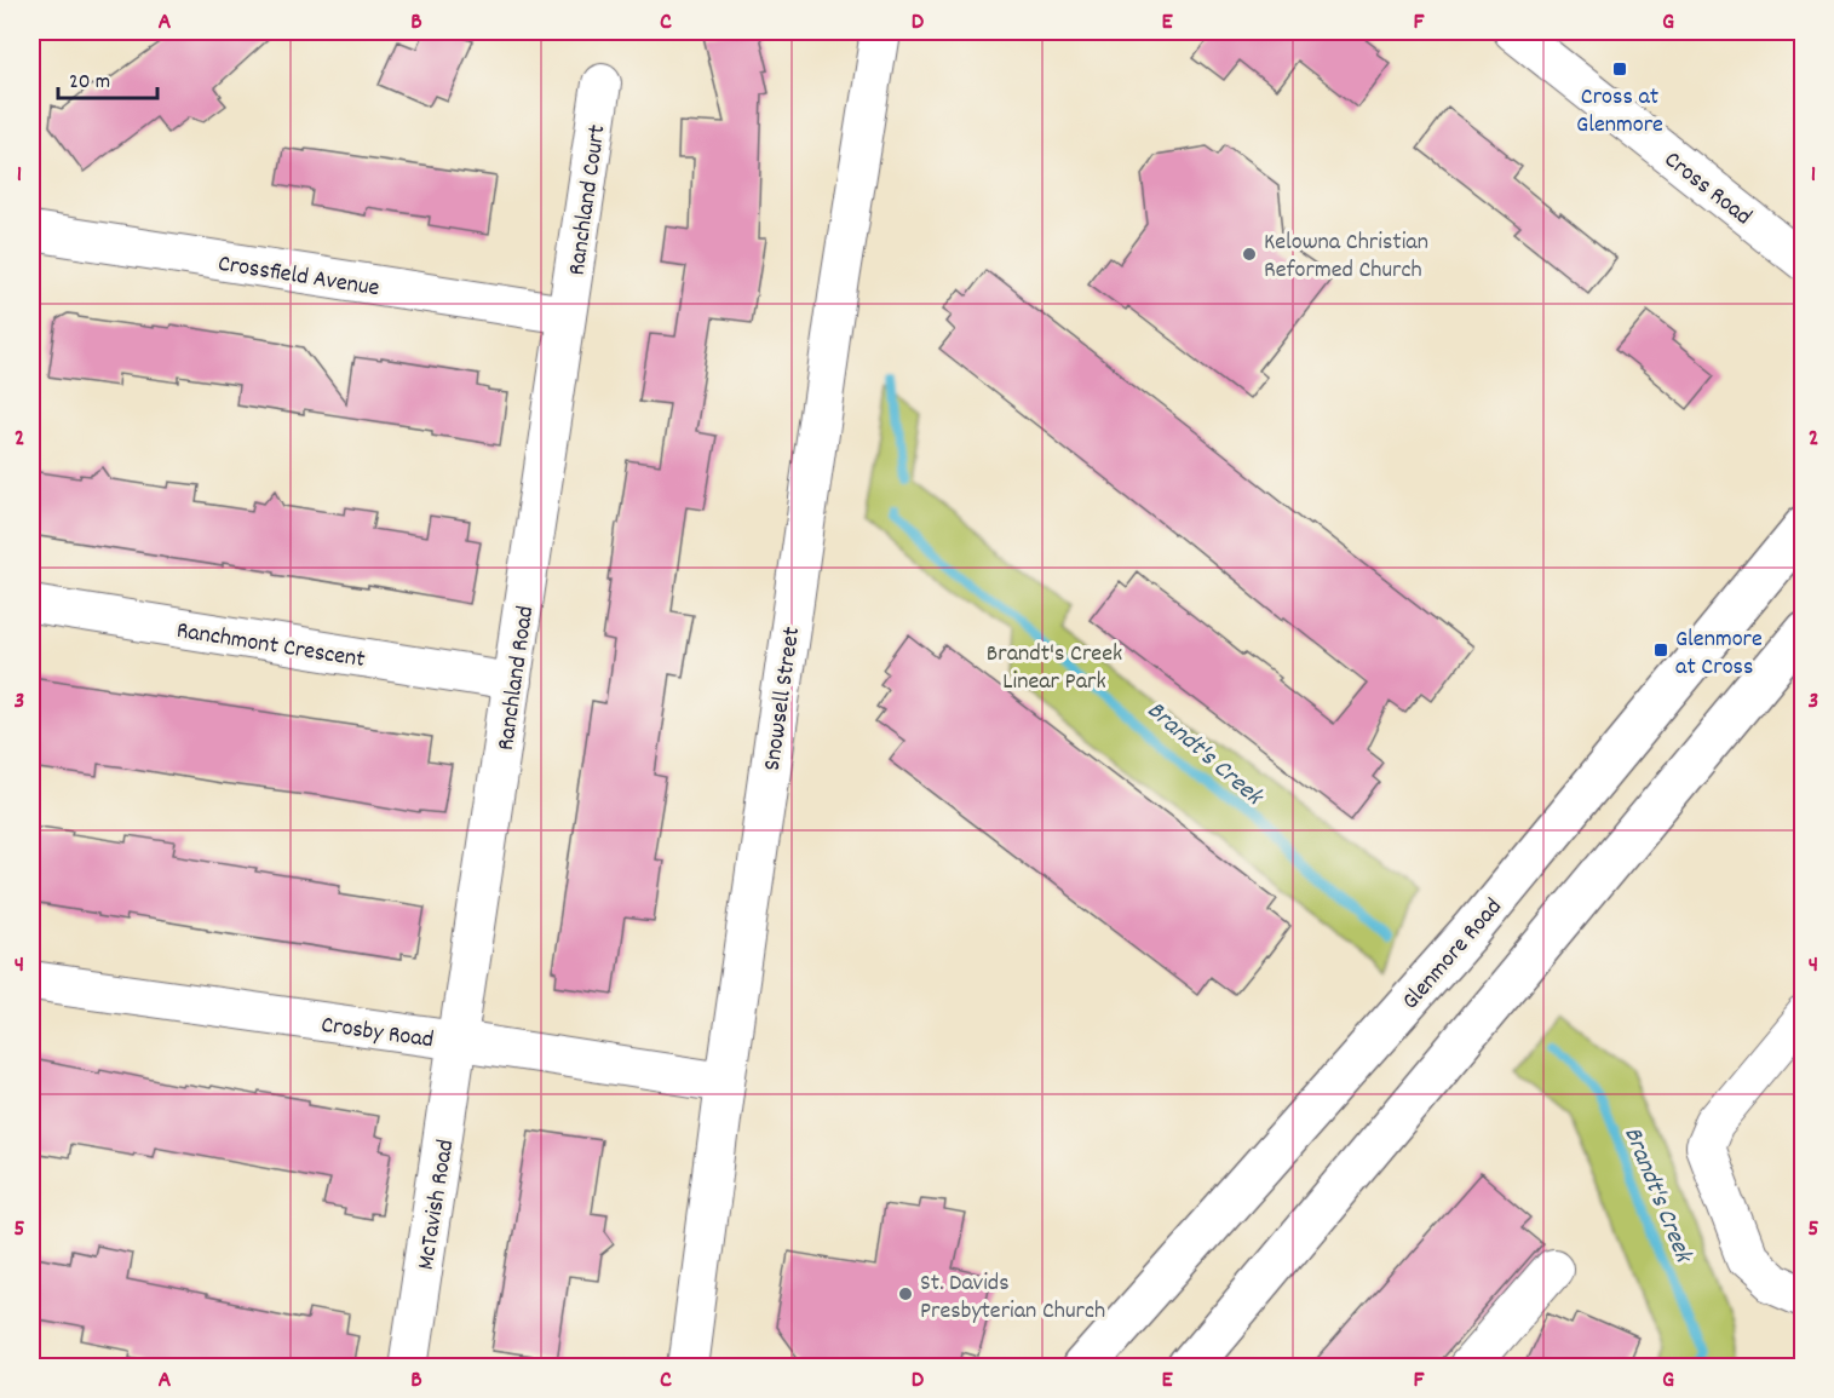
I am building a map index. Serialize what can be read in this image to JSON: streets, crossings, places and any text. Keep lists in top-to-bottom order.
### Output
{
  "streets": {
    "main road": ["Glenmore Road"],
    "street": [
      "Cross Road",
      "Ranchland Court",
      "Crossfield Avenue",
      "Ranchmont Crescent",
      "Ranchland Road",
      "Snowsell Street",
      "Crosby Road",
      "McTavish Road"
    ]
  },
  "crossings": [
    ["Ranchland Court", "Crossfield Avenue"],
    ["Ranchland Court", "Ranchland Road"],
    ["Crossfield Avenue", "Ranchland Road"],
    ["Ranchmont Crescent", "Ranchland Road"],
    ["Ranchland Road", "Crosby Road"],
    ["Ranchland Road", "McTavish Road"],
    ["Snowsell Street", "Crosby Road"],
    ["Crosby Road", "McTavish Road"]
  ],
  "water": ["Brandt's Creek"],
  "parks": ["Brandt's Creek Linear Park"],
  "places": {
    "transit": ["Cross at Glenmore", "Glenmore at Cross"],
    "other": ["Kelowna Christian Reformed Church", "St. Davids Presbyterian Church"]
  },
  "scale_bar": "20 m",
  "grid": {
    "columns": [
      "A",
      "B",
      "C",
      "D",
      "E",
      "F",
      "G"
    ],
    "rows": [
      "1",
      "2",
      "3",
      "4",
      "5"
    ]
  }
}
